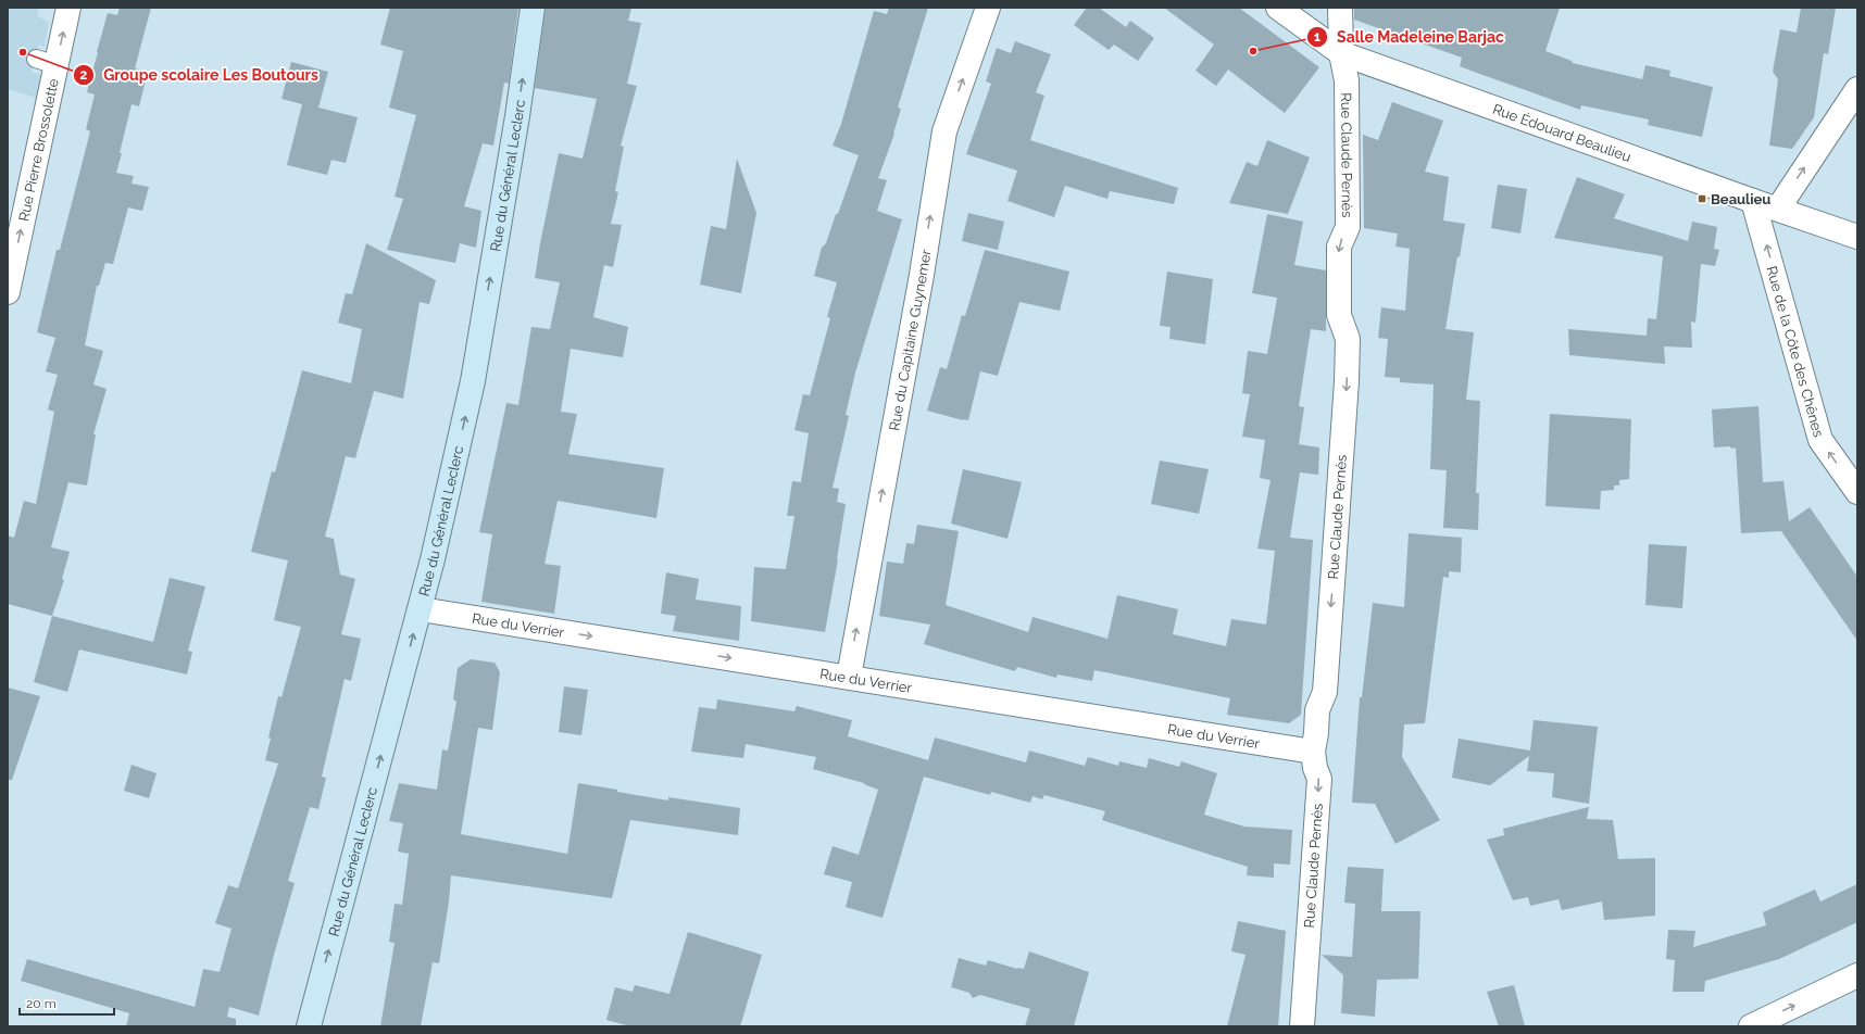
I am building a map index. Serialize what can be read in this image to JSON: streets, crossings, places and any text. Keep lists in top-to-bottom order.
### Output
{
  "streets": {
    "main road": ["Rue du Général Leclerc"],
    "street": [
      "Rue Édouard Beaulieu",
      "Rue Pierre Brossolette",
      "Rue Claude Pernès",
      "Rue du Capitaine Guynemer",
      "Rue de la Côte des Chênes",
      "Rue du Verrier"
    ]
  },
  "crossings": [
    ["Rue Édouard Beaulieu", "Rue Claude Pernès"],
    ["Rue Édouard Beaulieu", "Rue de la Côte des Chênes"],
    ["Rue Claude Pernès", "Rue du Verrier"],
    ["Rue du Général Leclerc", "Rue du Verrier"],
    ["Rue du Capitaine Guynemer", "Rue du Verrier"]
  ],
  "one_way": [
    "Rue Pierre Brossolette",
    "Rue Claude Pernès",
    "Rue du Général Leclerc",
    "Rue du Capitaine Guynemer",
    "Rue de la Côte des Chênes",
    "Rue du Verrier"
  ],
  "places": {
    "other": ["Salle Madeleine Barjac", "Groupe scolaire Les Boutours"],
    "transit": ["Beaulieu"]
  },
  "scale_bar": "20 m"
}
